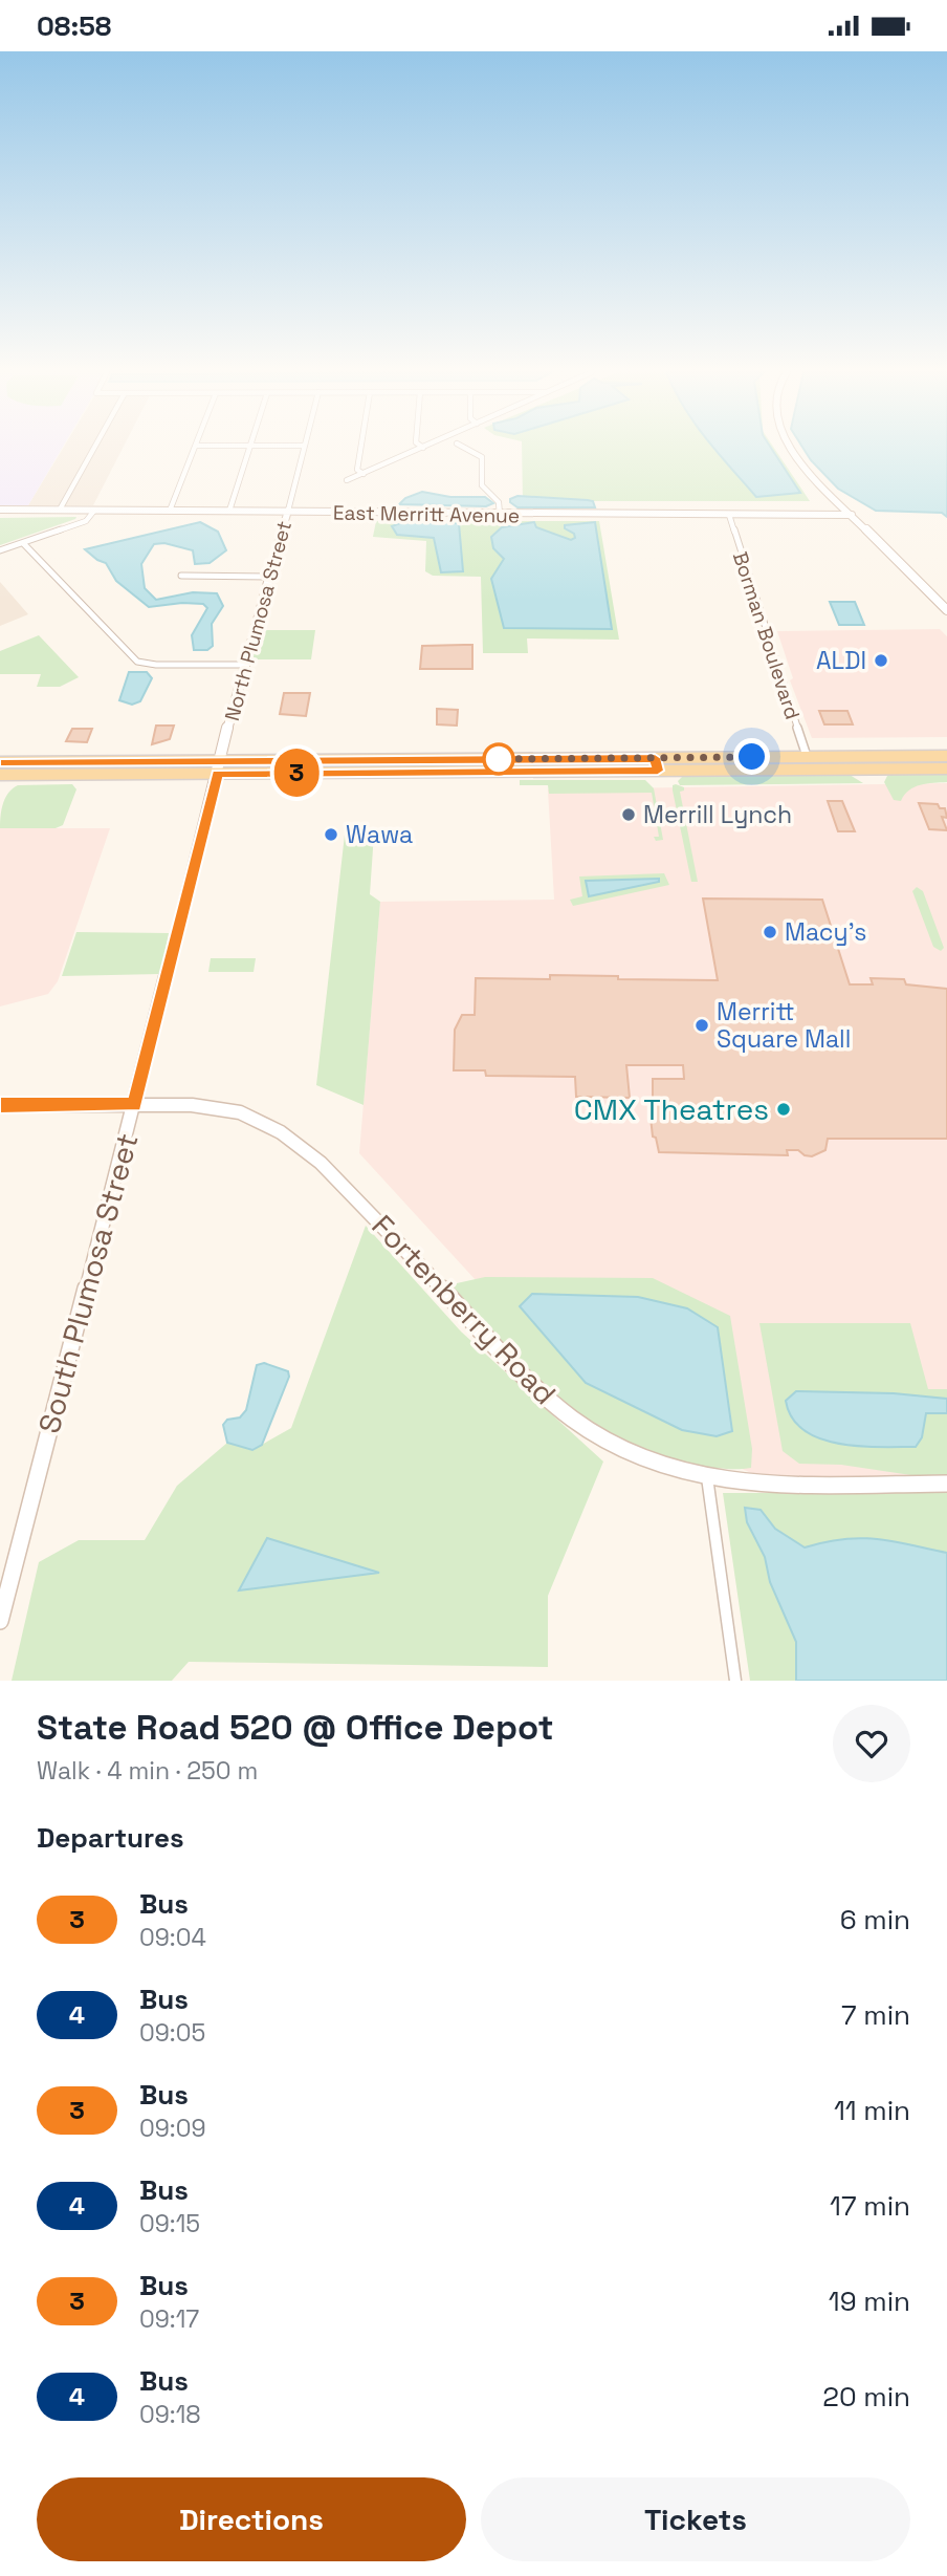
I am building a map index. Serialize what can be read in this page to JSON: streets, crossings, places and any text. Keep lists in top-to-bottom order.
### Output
{
  "streets": {
    "street": [
      "East Merritt Avenue",
      "North Plumosa Street",
      "Borman Boulevard",
      "South Plumosa Street",
      "Fortenberry Road"
    ]
  },
  "crossings": [
    ["East Merritt Avenue", "North Plumosa Street"],
    ["East Merritt Avenue", "Borman Boulevard"],
    ["North Plumosa Street", "South Plumosa Street"],
    ["South Plumosa Street", "Fortenberry Road"]
  ],
  "places": [
    "ALDI",
    "Merrill Lynch",
    "Wawa",
    "Macy's",
    "Merritt Square Mall",
    "CMX Theatres"
  ],
  "lines": ["bus line 3"],
  "page": {
    "status": "08:58",
    "on_map": "3",
    "heading": [
      ["State Road 520 @ Office Depot", "Walk · 4 min · 250 m"],
      "Departures"
    ],
    "list": [
      {
        "mark": "3",
        "name": "Bus",
        "note": "09:04",
        "value": "6 min"
      },
      {
        "mark": "4",
        "name": "Bus",
        "note": "09:05",
        "value": "7 min"
      },
      {
        "mark": "3",
        "name": "Bus",
        "note": "09:09",
        "value": "11 min"
      },
      {
        "mark": "4",
        "name": "Bus",
        "note": "09:15",
        "value": "17 min"
      },
      {
        "mark": "3",
        "name": "Bus",
        "note": "09:17",
        "value": "19 min"
      },
      {
        "mark": "4",
        "name": "Bus",
        "note": "09:18",
        "value": "20 min"
      }
    ],
    "buttons": ["Directions", "Tickets"]
  }
}
